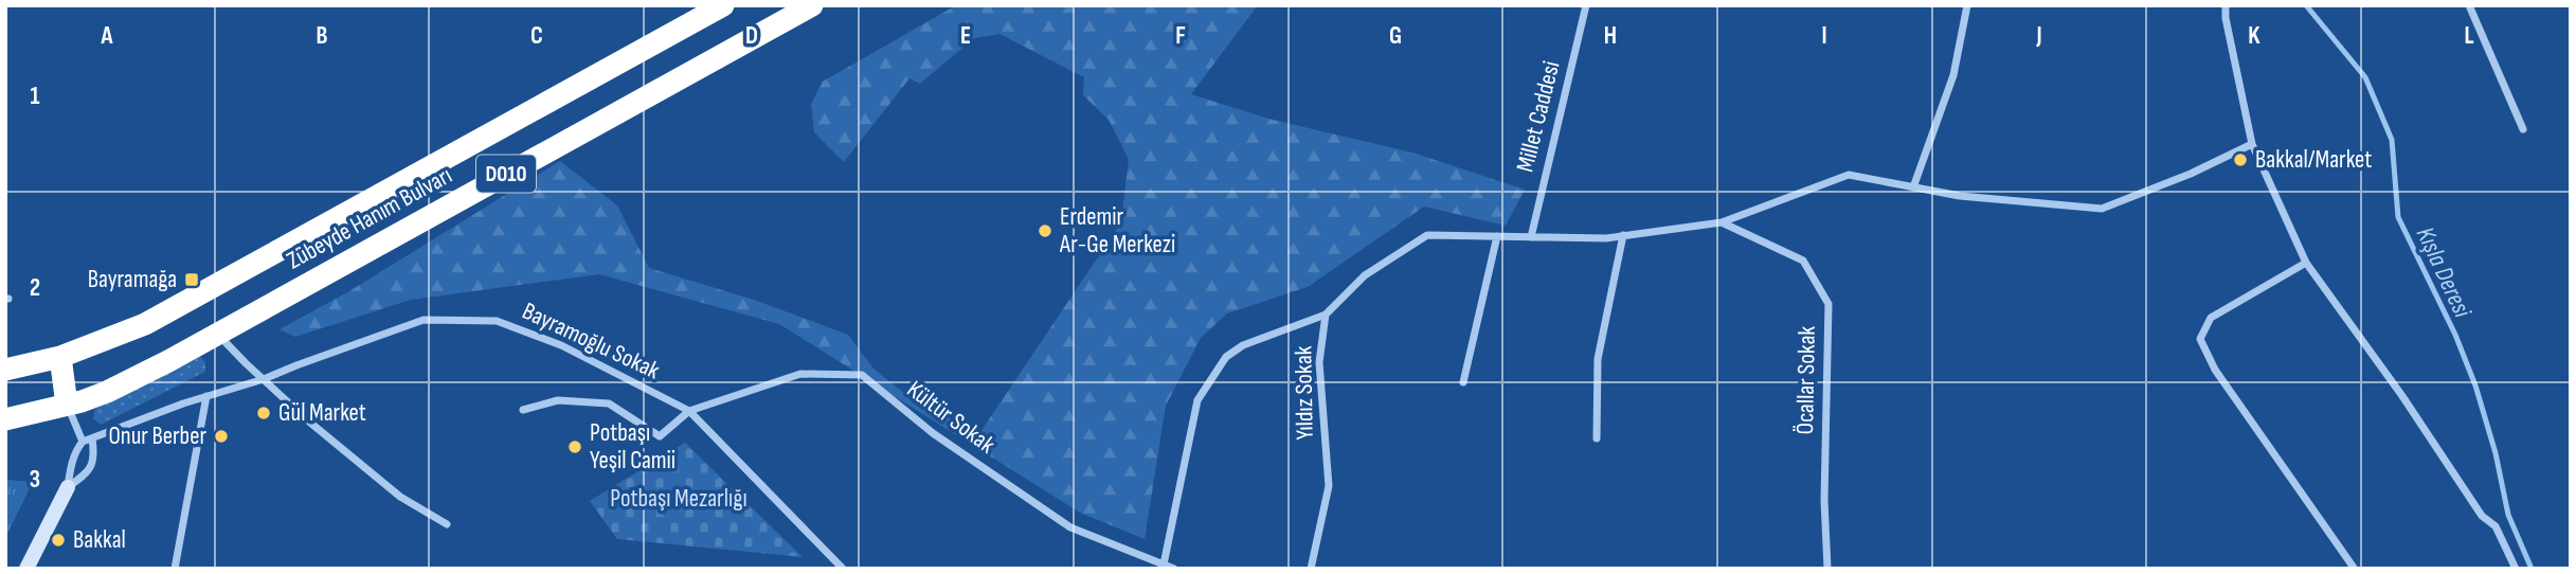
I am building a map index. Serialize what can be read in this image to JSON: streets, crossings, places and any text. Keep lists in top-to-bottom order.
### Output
{
  "streets": {
    "highway": ["D010", "Zübeyde Hanım Bulvarı"],
    "street": [
      "Millet Caddesi",
      "Bayramoğlu Sokak",
      "Öcallar Sokak",
      "Yıldız Sokak",
      "Kültür Sokak"
    ]
  },
  "crossings": [
    ["Millet Caddesi", "Yıldız Sokak"],
    ["Bayramoğlu Sokak", "Kültür Sokak"]
  ],
  "water": ["Kışla Deresi"],
  "parks": ["Potbaşı Mezarlığı"],
  "places": {
    "other": [
      "Bakkal/Market",
      "Erdemir Ar-Ge Merkezi",
      "Gül Market",
      "Onur Berber",
      "Potbaşı Yeşil Camii",
      "Bakkal"
    ],
    "transit": ["Bayramağa"]
  },
  "grid": {
    "columns": [
      "A",
      "B",
      "C",
      "D",
      "E",
      "F",
      "G",
      "H",
      "I",
      "J",
      "K",
      "L"
    ],
    "rows": ["1", "2", "3"]
  }
}
